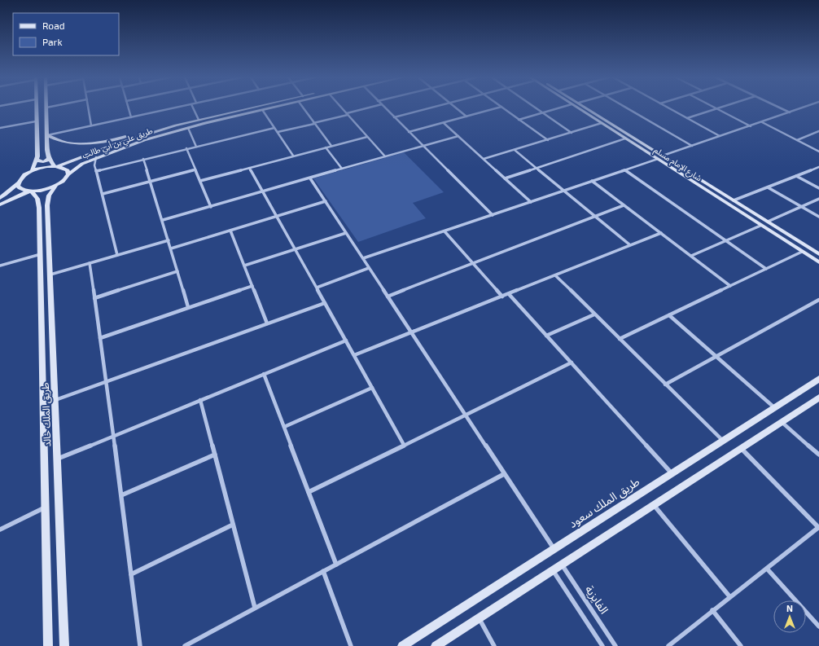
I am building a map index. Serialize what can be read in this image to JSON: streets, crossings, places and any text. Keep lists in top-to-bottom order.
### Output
{
  "streets": {
    "main road": [
      "طريق علي بن أبي طالب",
      "شارع الإمام مسلم",
      "طريق الملك خالد",
      "طريق الملك سعود"
    ],
    "street": ["الفايزية"]
  },
  "legend": ["Road", "Park"],
  "north": "top"
}
